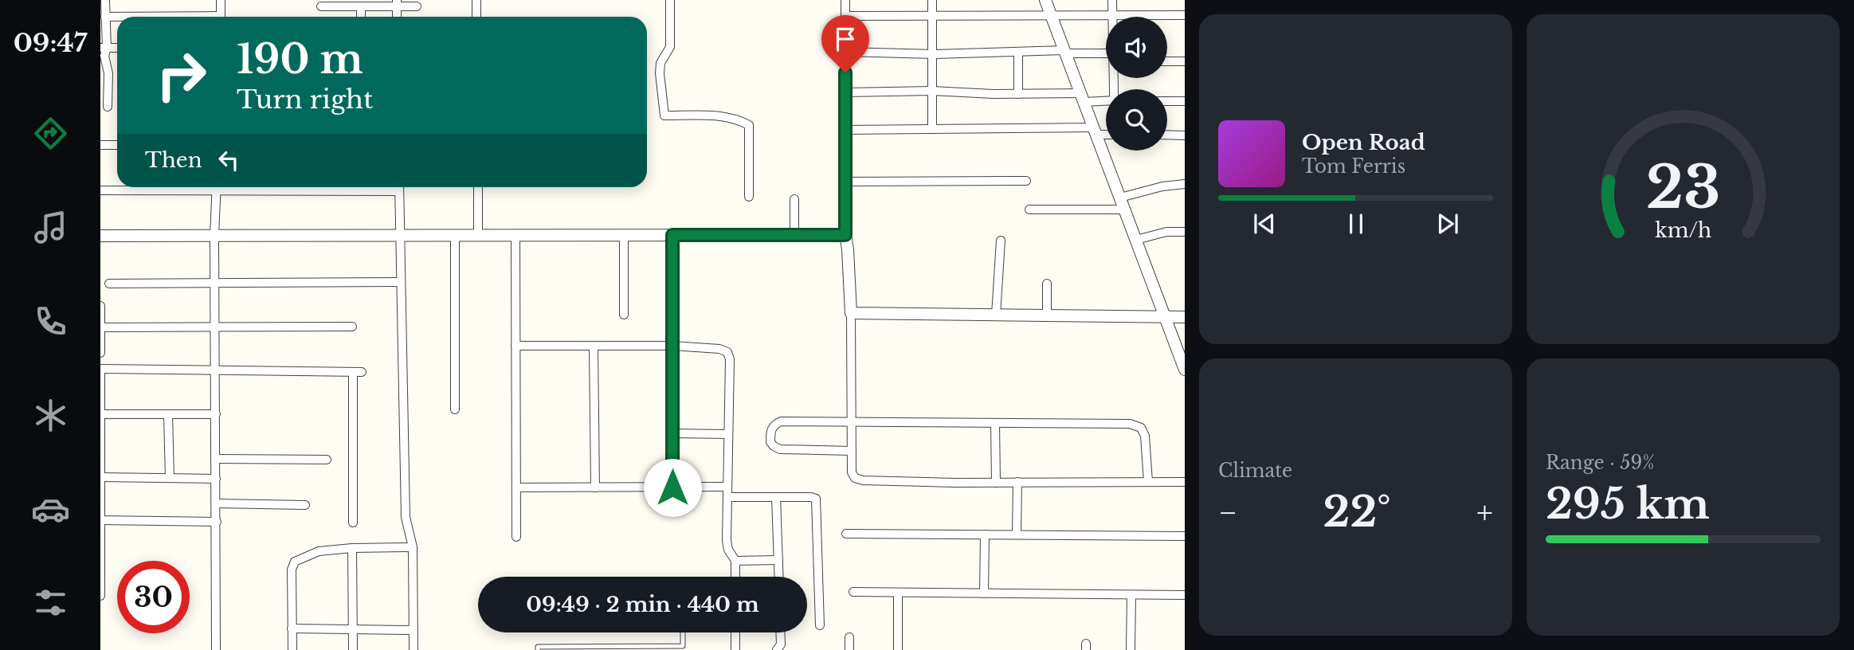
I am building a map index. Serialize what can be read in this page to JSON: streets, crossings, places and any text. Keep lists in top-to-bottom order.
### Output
{
  "page": {
    "tabs": "09:47",
    "turn": ["190 m", "Turn right"],
    "song": ["Open Road", "Tom Ferris"],
    "then": "Then",
    "tile": [
      "Climate",
      ["Range · 59%", "295 km"]
    ],
    "heat": ["−", "22°", "+"],
    "limit": "30",
    "trip": "09:49 · 2 min · 440 m",
    "gauge": ["23", "km/h"]
  }
}
